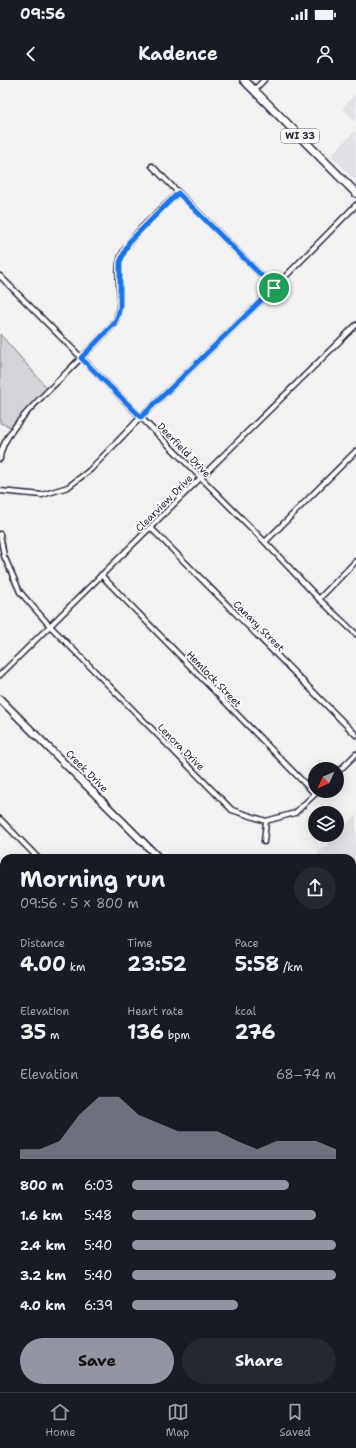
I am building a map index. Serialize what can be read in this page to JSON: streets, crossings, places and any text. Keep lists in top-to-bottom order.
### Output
{
  "streets": {
    "main road": ["WI 33"],
    "street": [
      "Deerfield Drive",
      "Clearview Drive",
      "Canary Street",
      "Hemlock Street",
      "Lenora Drive",
      "Creek Drive"
    ]
  },
  "crossings": [
    ["Deerfield Drive", "Clearview Drive"],
    ["Clearview Drive", "Canary Street"],
    ["Clearview Drive", "Hemlock Street"],
    ["Clearview Drive", "Lenora Drive"]
  ],
  "north": "bottom left",
  "page": {
    "status": "09:56",
    "header": "Kadence",
    "heading": ["Morning run", "09:56 · 5 × 800 m"],
    "stats": [
      ["Distance", "4.00 km"],
      ["Time", "23:52"],
      ["Pace", "5:58 /km"],
      ["Elevation", "35 m"],
      ["Heart rate", "136 bpm"],
      ["kcal", "276"]
    ],
    "chart": ["Elevation", "68–74 m"],
    "list": [
      {
        "name": "800 m",
        "note": "6:03"
      },
      {
        "name": "1.6 km",
        "note": "5:48"
      },
      {
        "name": "2.4 km",
        "note": "5:40"
      },
      {
        "name": "3.2 km",
        "note": "5:40"
      },
      {
        "name": "4.0 km",
        "note": "6:39"
      }
    ],
    "buttons": ["Save", "Share"],
    "tabs": ["Home", "Map", "Saved"]
  }
}
